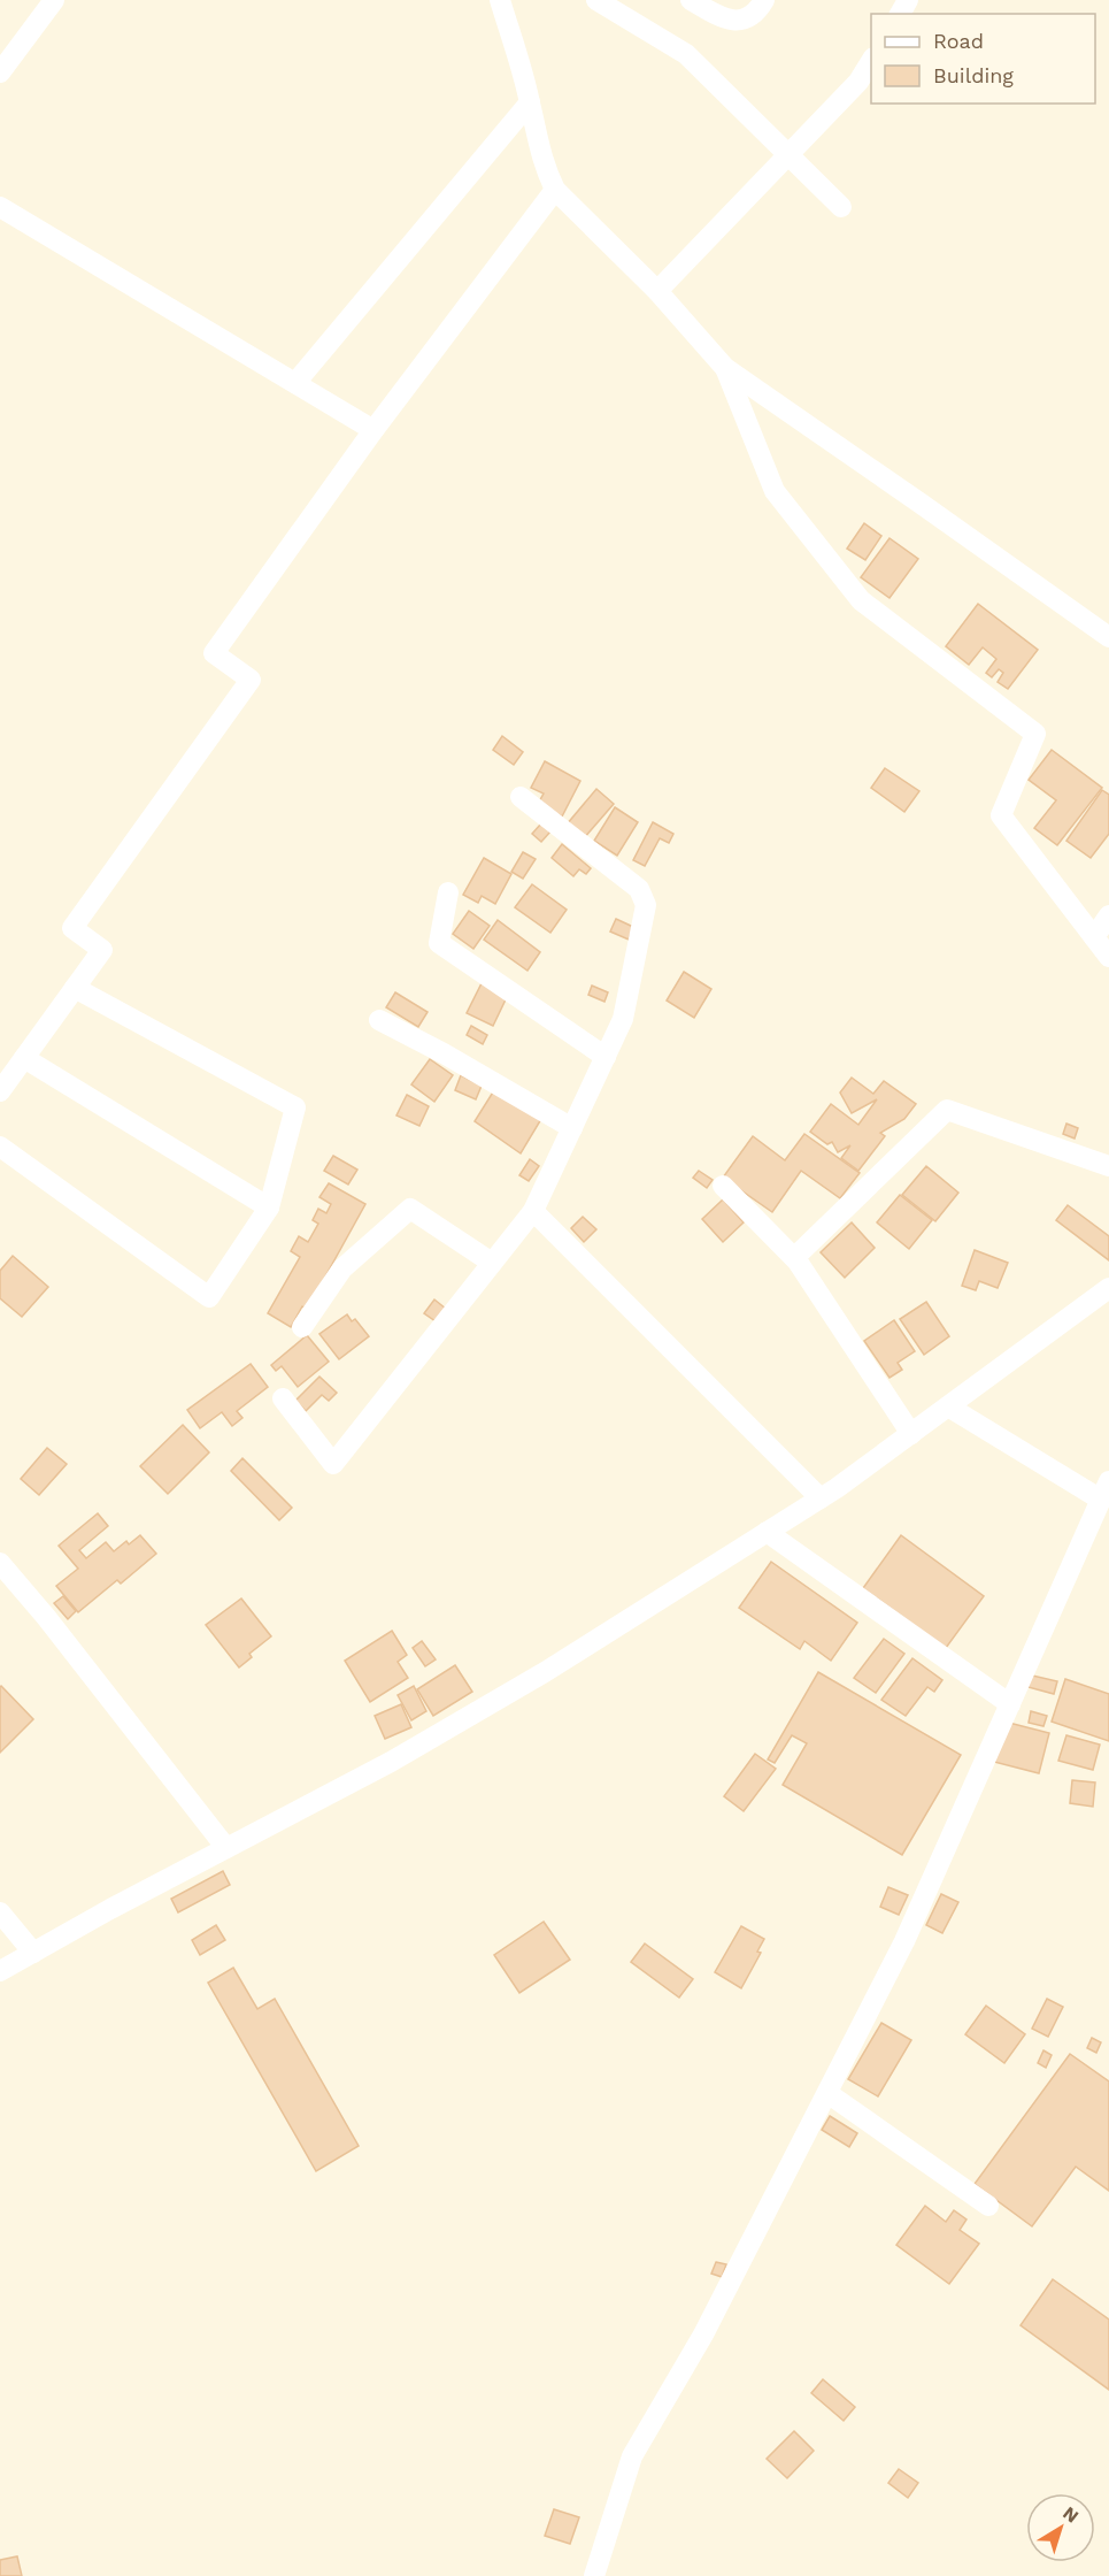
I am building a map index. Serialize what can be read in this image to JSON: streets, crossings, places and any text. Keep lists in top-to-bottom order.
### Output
{
  "legend": ["Road", "Building"],
  "north": "top right"
}
